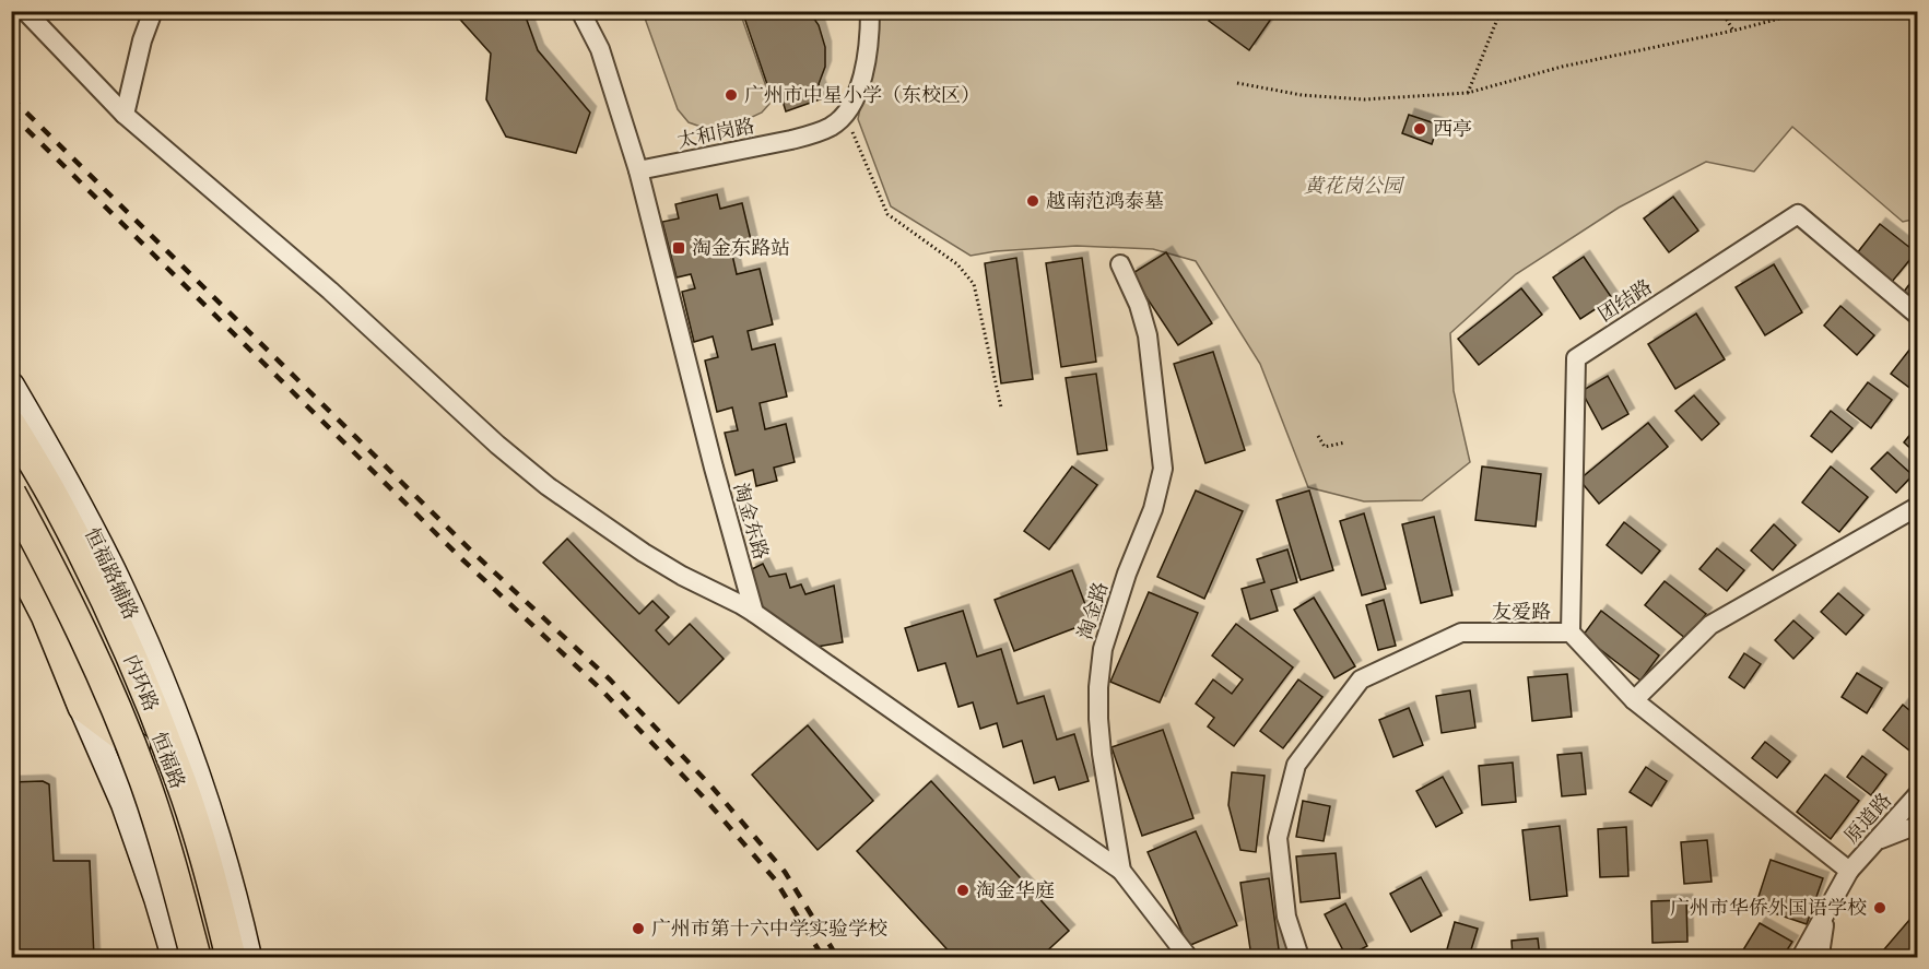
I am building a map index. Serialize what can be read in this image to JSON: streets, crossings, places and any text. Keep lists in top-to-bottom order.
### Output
{
  "streets": {
    "highway": ["内环路"],
    "main road": ["恒福路辅路", "恒福路"],
    "street": [
      "太和岗路",
      "团结路",
      "淘金东路",
      "淘金路",
      "友爱路",
      "原道路"
    ]
  },
  "crossings": [
    ["太和岗路", "淘金东路"],
    ["团结路", "友爱路"],
    ["友爱路", "原道路"],
    ["内环路", "恒福路"]
  ],
  "parks": ["黄花岗公园"],
  "places": {
    "other": [
      "广州市中星小学（东校区）",
      "西亭",
      "越南范鸿泰墓",
      "淘金华庭",
      "广州市华侨外国语学校",
      "广州市第十六中学实验学校"
    ],
    "transit": ["淘金东路站"]
  }
}
